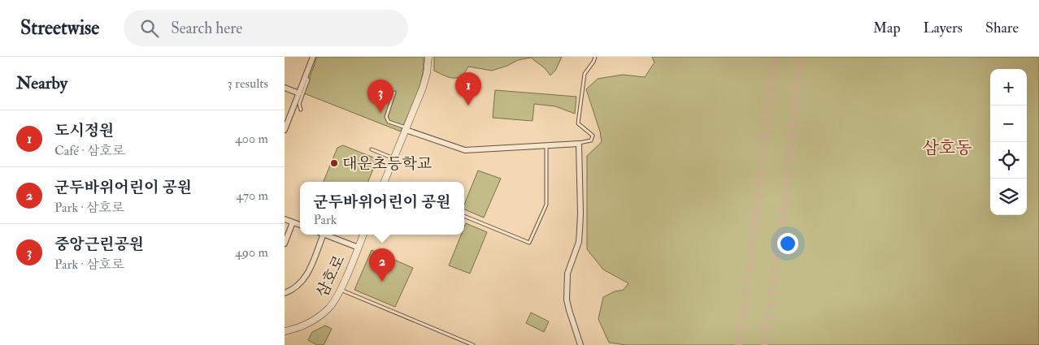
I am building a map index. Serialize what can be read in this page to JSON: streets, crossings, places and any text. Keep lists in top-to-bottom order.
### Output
{
  "streets": {
    "street": ["삼호로"]
  },
  "districts": ["삼호동"],
  "places": ["대운초등학교"],
  "page": {
    "header": "Streetwise",
    "search": "Search here",
    "nav": ["Map", "Layers", "Share"],
    "heading": ["Nearby", "3 results"],
    "map_buttons": ["+", "−"],
    "pins": ["1", "3", "2"],
    "list": [
      {
        "mark": "1",
        "name": "도시정원",
        "note": "Café · 삼호로",
        "value": "400 m"
      },
      {
        "mark": "2",
        "name": "군두바위어린이 공원",
        "note": "Park · 삼호로",
        "value": "470 m"
      },
      {
        "mark": "3",
        "name": "중앙근린공원",
        "note": "Park · 삼호로",
        "value": "490 m"
      }
    ],
    "popup": ["군두바위어린이 공원", "Park"]
  }
}
